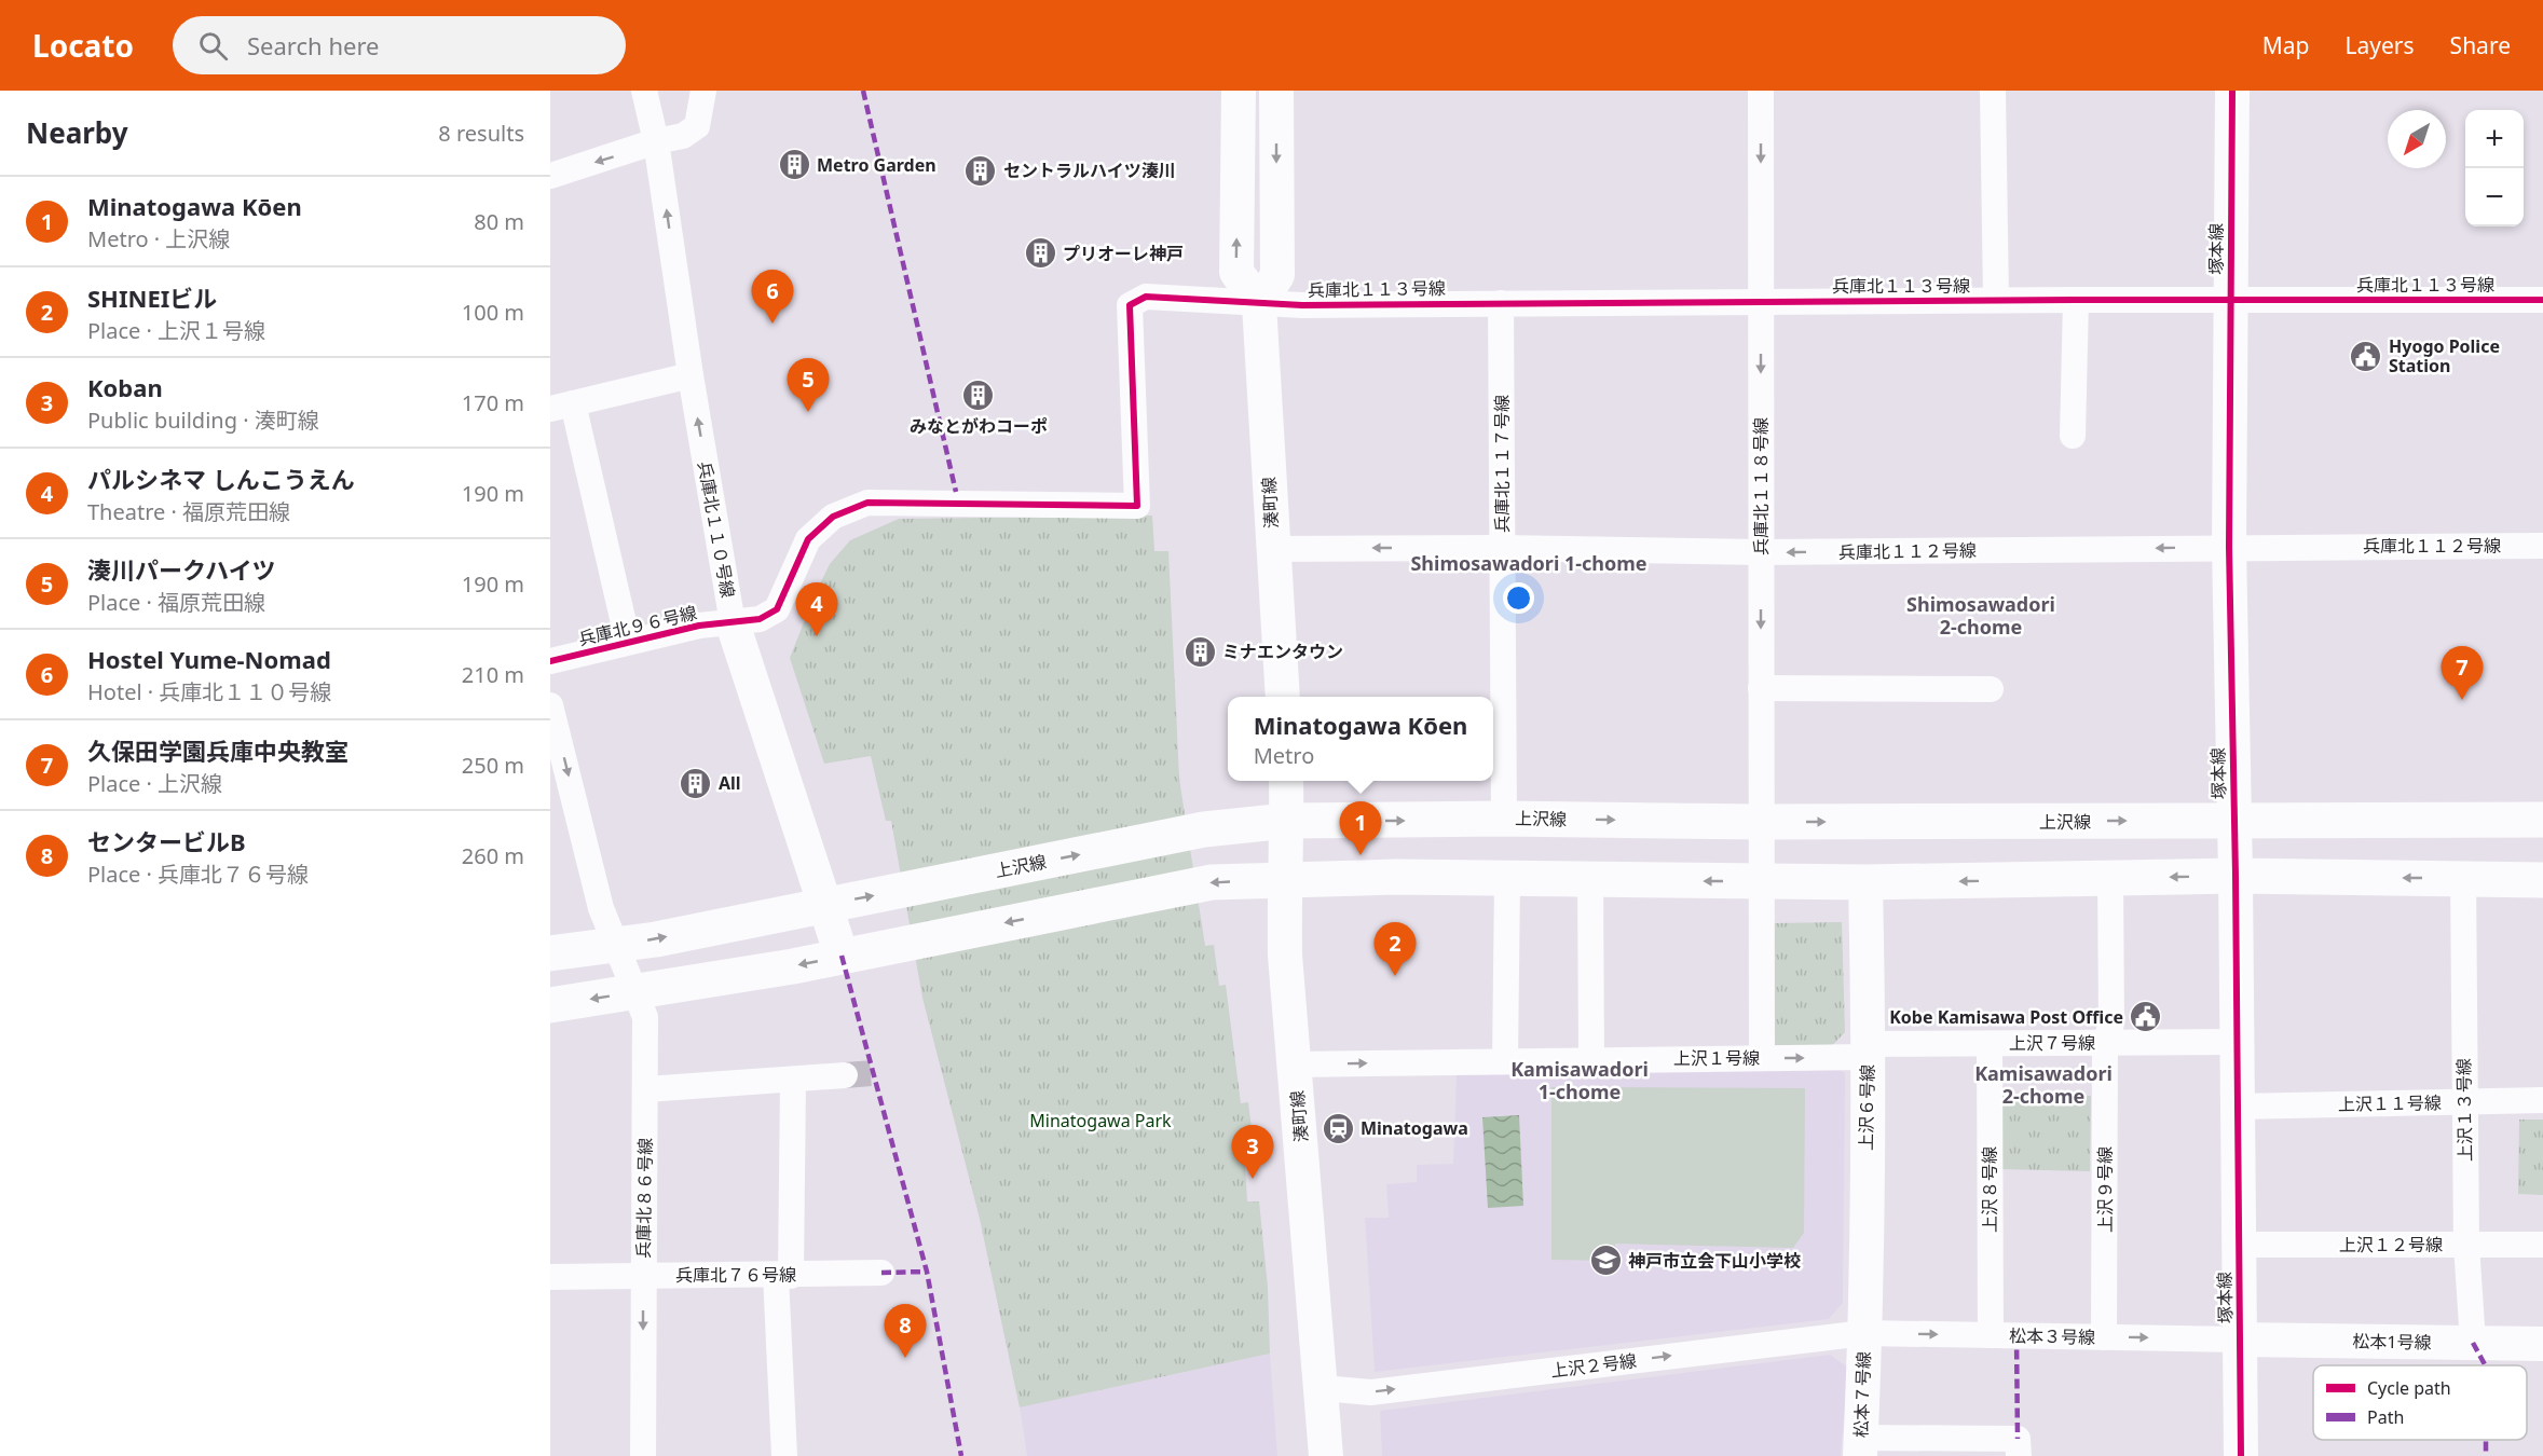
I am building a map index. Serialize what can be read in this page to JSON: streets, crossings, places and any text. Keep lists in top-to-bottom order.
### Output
{
  "streets": {
    "main road": ["上沢線"],
    "street": [
      "塚本線",
      "兵庫北１１３号線",
      "兵庫北１１７号線",
      "兵庫北１１８号線",
      "湊町線",
      "兵庫北１１０号線",
      "兵庫北１１２号線",
      "兵庫北９６号線",
      "上沢７号線",
      "上沢１号線",
      "上沢１１号線",
      "上沢６号線",
      "上沢１３号線",
      "上沢８号線",
      "上沢９号線",
      "兵庫北８６号線",
      "上沢１２号線",
      "兵庫北７６号線",
      "松本３号線",
      "松本1号線",
      "上沢２号線",
      "松本７号線"
    ]
  },
  "crossings": [
    ["塚本線", "兵庫北１１３号線"],
    ["塚本線", "兵庫北１１２号線"],
    ["塚本線", "上沢線"],
    ["塚本線", "上沢７号線"],
    ["塚本線", "上沢１１号線"],
    ["塚本線", "上沢１２号線"],
    ["塚本線", "松本３号線"],
    ["塚本線", "松本1号線"],
    ["兵庫北１１３号線", "兵庫北１１７号線"],
    ["兵庫北１１３号線", "兵庫北１１８号線"],
    ["兵庫北１１３号線", "湊町線"],
    ["兵庫北１１３号線", "兵庫北９６号線"],
    ["兵庫北１１７号線", "兵庫北１１２号線"],
    ["兵庫北１１７号線", "上沢線"],
    ["兵庫北１１８号線", "兵庫北１１２号線"],
    ["兵庫北１１８号線", "上沢線"],
    ["兵庫北１１８号線", "上沢１号線"],
    ["湊町線", "兵庫北１１２号線"],
    ["湊町線", "上沢線"],
    ["湊町線", "上沢１号線"],
    ["湊町線", "上沢２号線"],
    ["兵庫北１１０号線", "兵庫北９６号線"],
    ["兵庫北１１０号線", "上沢線"],
    ["上沢線", "兵庫北８６号線"],
    ["上沢７号線", "上沢１号線"],
    ["上沢７号線", "上沢６号線"],
    ["上沢７号線", "上沢８号線"],
    ["上沢７号線", "上沢９号線"],
    ["上沢１号線", "上沢６号線"],
    ["上沢１１号線", "上沢１３号線"],
    ["上沢６号線", "松本３号線"],
    ["上沢６号線", "上沢２号線"],
    ["上沢６号線", "松本７号線"],
    ["上沢１３号線", "上沢１２号線"],
    ["上沢１３号線", "松本1号線"],
    ["上沢８号線", "松本３号線"],
    ["上沢９号線", "松本３号線"],
    ["兵庫北８６号線", "兵庫北７６号線"],
    ["松本３号線", "松本1号線"],
    ["松本３号線", "上沢２号線"],
    ["松本３号線", "松本７号線"],
    ["上沢２号線", "松本７号線"]
  ],
  "one_way": [
    "兵庫北１１８号線",
    "上沢１号線",
    "松本３号線",
    "上沢２号線"
  ],
  "districts": [
    "Shimosawadori 1-chome",
    "Shimosawadori 2-chome",
    "Kamisawadori 1-chome",
    "Kamisawadori 2-chome"
  ],
  "parks": ["Minatogawa Park"],
  "places": {
    "building": [
      "Metro Garden",
      "セントラルハイツ湊川",
      "プリオーレ神戸",
      "みなとがわコーポ",
      "ミナエンタウン",
      "All"
    ],
    "public building": ["Hyogo Police Station", "Kobe Kamisawa Post Office"],
    "station": ["Minatogawa"],
    "school or university": ["神戸市立会下山小学校"]
  },
  "legend": ["Cycle path", "Path"],
  "north": "bottom left",
  "page": {
    "header": "Locato",
    "search": "Search here",
    "nav": ["Map", "Layers", "Share"],
    "heading": ["Nearby", "8 results"],
    "map_buttons": ["+", "−"],
    "list": [
      {
        "mark": "1",
        "name": "Minatogawa Kōen",
        "note": "Metro · 上沢線",
        "value": "80 m"
      },
      {
        "mark": "2",
        "name": "SHINEIビル",
        "note": "Place · 上沢１号線",
        "value": "100 m"
      },
      {
        "mark": "3",
        "name": "Koban",
        "note": "Public building · 湊町線",
        "value": "170 m"
      },
      {
        "mark": "4",
        "name": "パルシネマ しんこうえん",
        "note": "Theatre · 福原荒田線",
        "value": "190 m"
      },
      {
        "mark": "5",
        "name": "湊川パークハイツ",
        "note": "Place · 福原荒田線",
        "value": "190 m"
      },
      {
        "mark": "6",
        "name": "Hostel Yume-Nomad",
        "note": "Hotel · 兵庫北１１０号線",
        "value": "210 m"
      },
      {
        "mark": "7",
        "name": "久保田学園兵庫中央教室",
        "note": "Place · 上沢線",
        "value": "250 m"
      },
      {
        "mark": "8",
        "name": "センタービルB",
        "note": "Place · 兵庫北７６号線",
        "value": "260 m"
      }
    ],
    "pins": [
      "6",
      "5",
      "4",
      "7",
      "1",
      "2",
      "3",
      "8"
    ],
    "popup": ["Minatogawa Kōen", "Metro"]
  }
}
